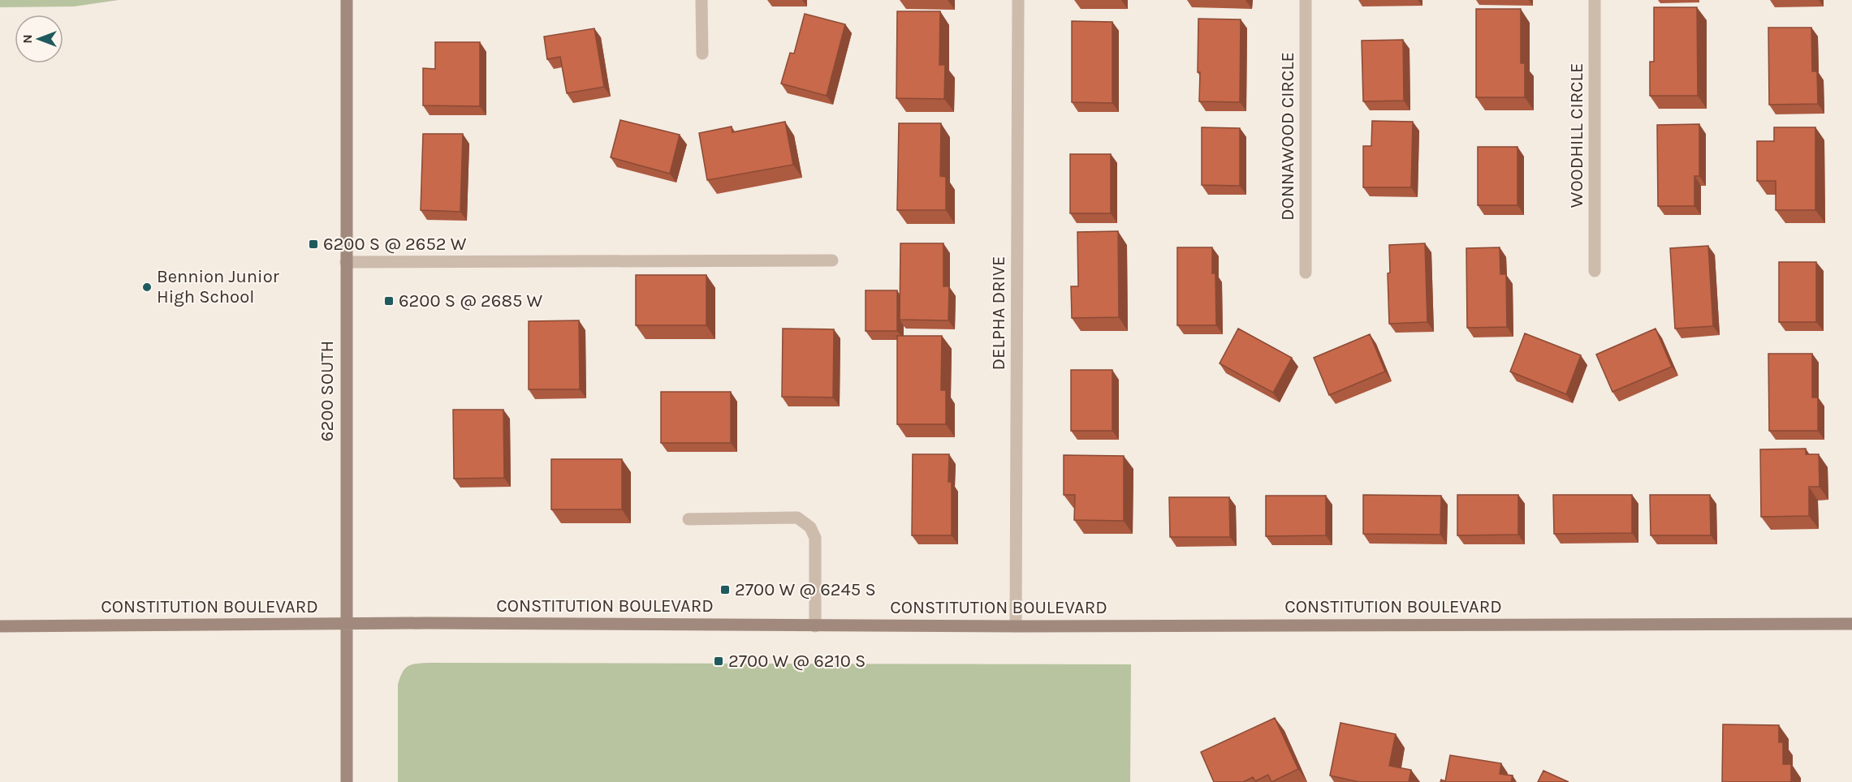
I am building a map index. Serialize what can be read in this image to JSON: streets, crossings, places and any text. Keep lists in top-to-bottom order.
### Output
{
  "streets": {
    "main road": ["6200 SOUTH", "CONSTITUTION BOULEVARD"],
    "street": ["WOODHILL CIRCLE", "DONNAWOOD CIRCLE", "DELPHA DRIVE"]
  },
  "crossings": [
    ["DELPHA DRIVE", "CONSTITUTION BOULEVARD"],
    ["6200 SOUTH", "CONSTITUTION BOULEVARD"]
  ],
  "places": {
    "transit": [
      "6200 S @ 2652 W",
      "6200 S @ 2685 W",
      "2700 W @ 6245 S",
      "2700 W @ 6210 S"
    ],
    "other": ["Bennion Junior High School"]
  },
  "north": "left"
}
